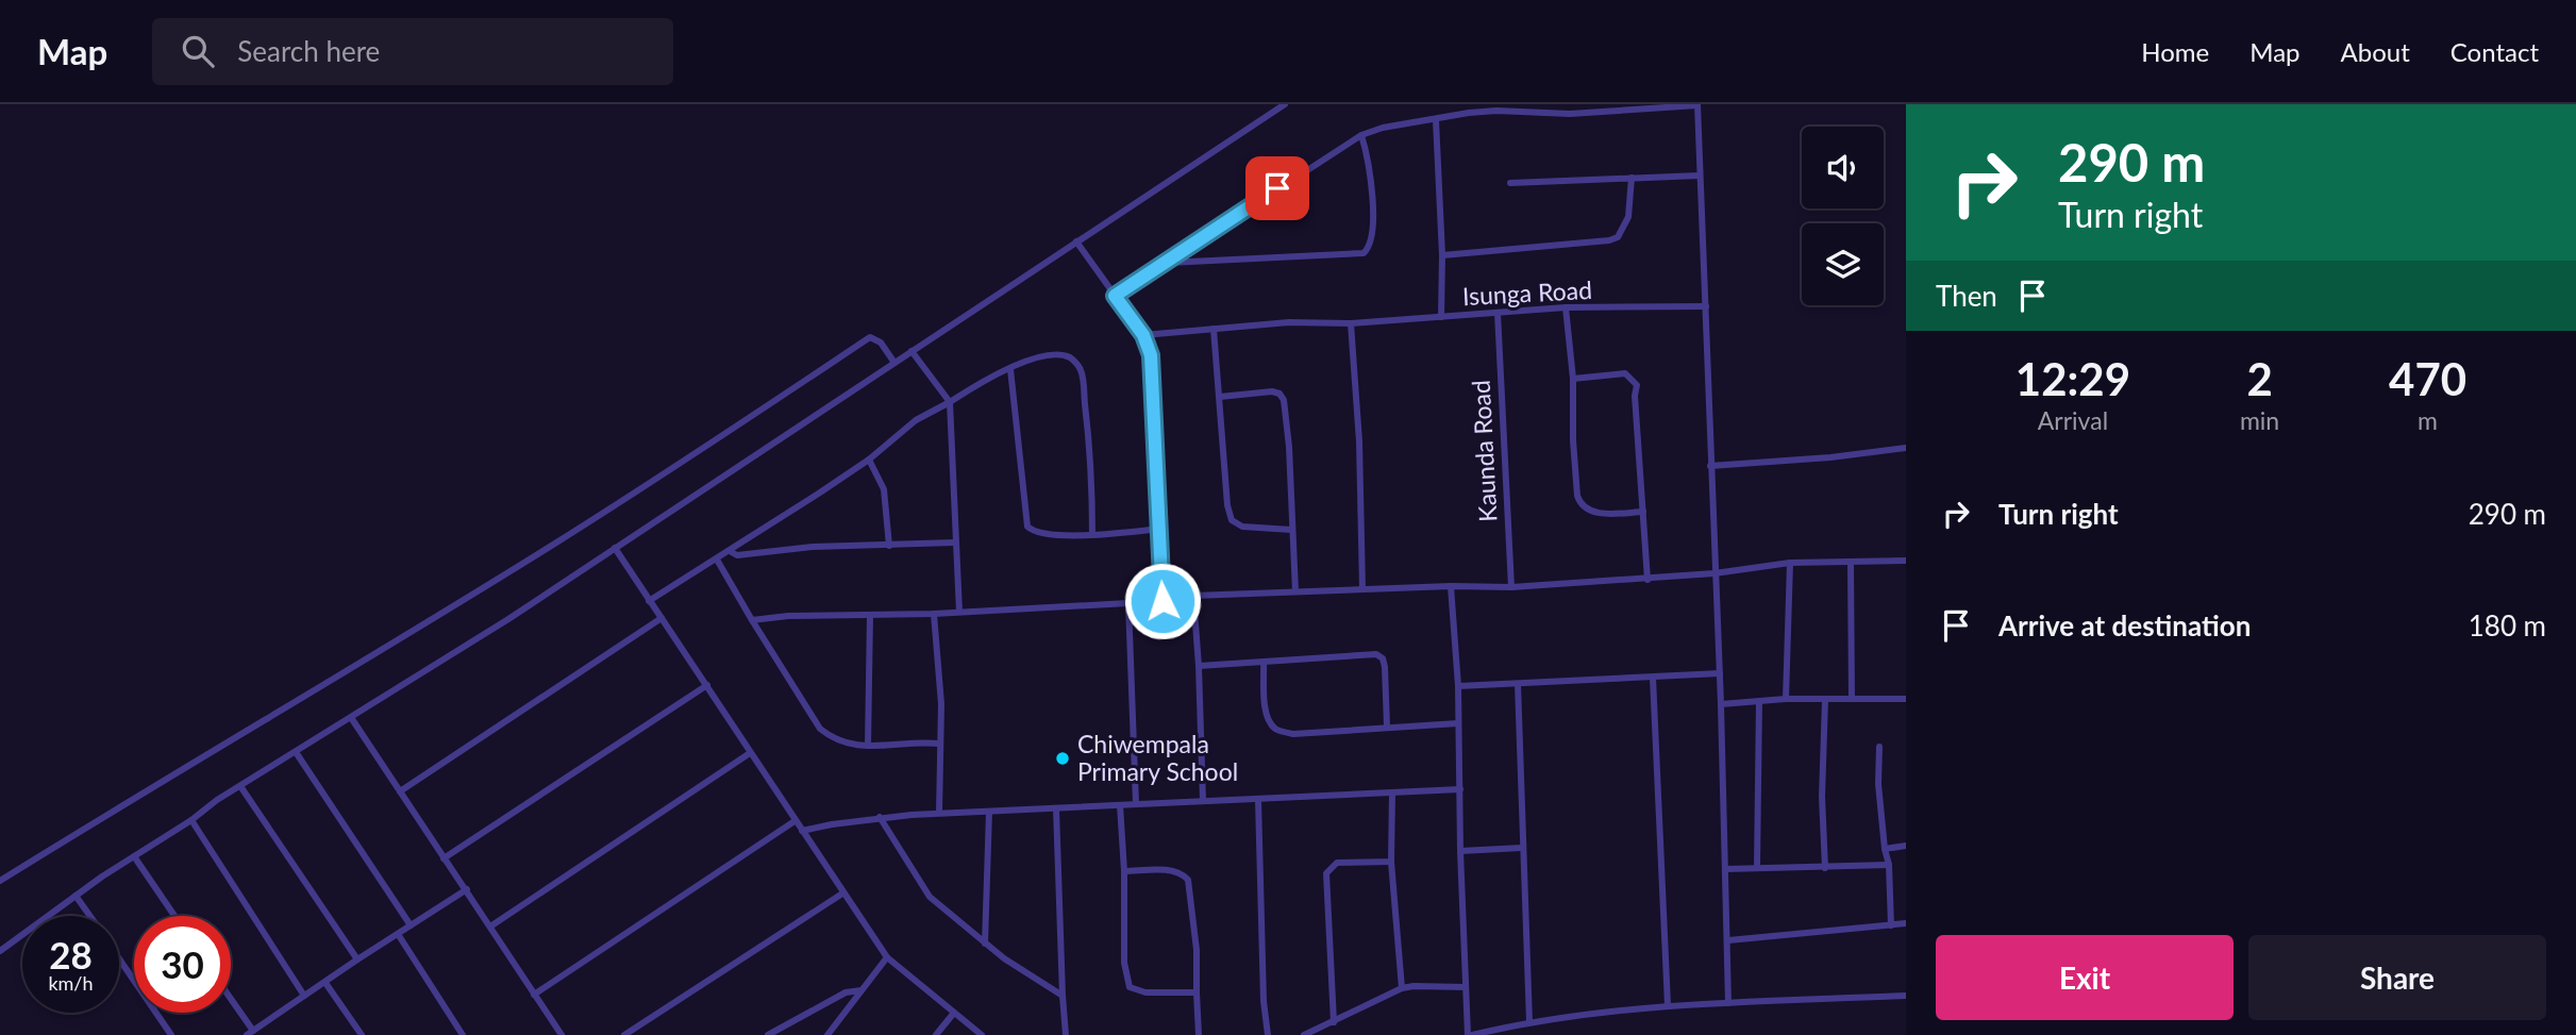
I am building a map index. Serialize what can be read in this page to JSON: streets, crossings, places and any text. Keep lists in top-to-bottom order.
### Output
{
  "streets": {
    "street": ["Isunga Road", "Kaunda Road"]
  },
  "crossings": [
    ["Isunga Road", "Kaunda Road"]
  ],
  "places": ["Chiwempala Primary School"],
  "page": {
    "header": "Map",
    "search": "Search here",
    "nav": [
      "Home",
      "Map",
      "About",
      "Contact"
    ],
    "turn": ["290 m", "Turn right"],
    "then": "Then",
    "eta": [
      "12:29",
      "Arrival",
      "2",
      "min",
      "470",
      "m"
    ],
    "list": [
      {
        "name": "Turn right",
        "value": "290 m"
      },
      {
        "name": "Arrive at destination",
        "value": "180 m"
      }
    ],
    "speed": "28 km/h",
    "limit": "30",
    "buttons": ["Exit", "Share"]
  }
}
